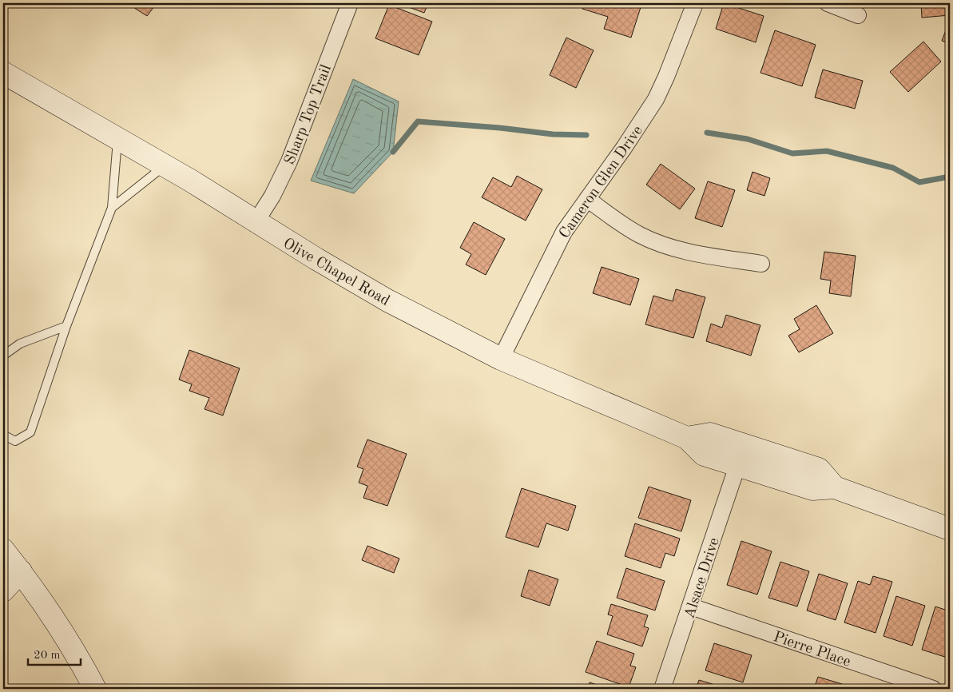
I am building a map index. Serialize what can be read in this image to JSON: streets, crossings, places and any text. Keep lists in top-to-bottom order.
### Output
{
  "streets": {
    "main road": ["Olive Chapel Road"],
    "street": [
      "Sharp Top Trail",
      "Cameron Glen Drive",
      "Alsace Drive",
      "Pierre Place"
    ]
  },
  "crossings": [
    ["Sharp Top Trail", "Olive Chapel Road"],
    ["Cameron Glen Drive", "Olive Chapel Road"],
    ["Olive Chapel Road", "Alsace Drive"],
    ["Alsace Drive", "Pierre Place"]
  ],
  "scale_bar": "20 m"
}
